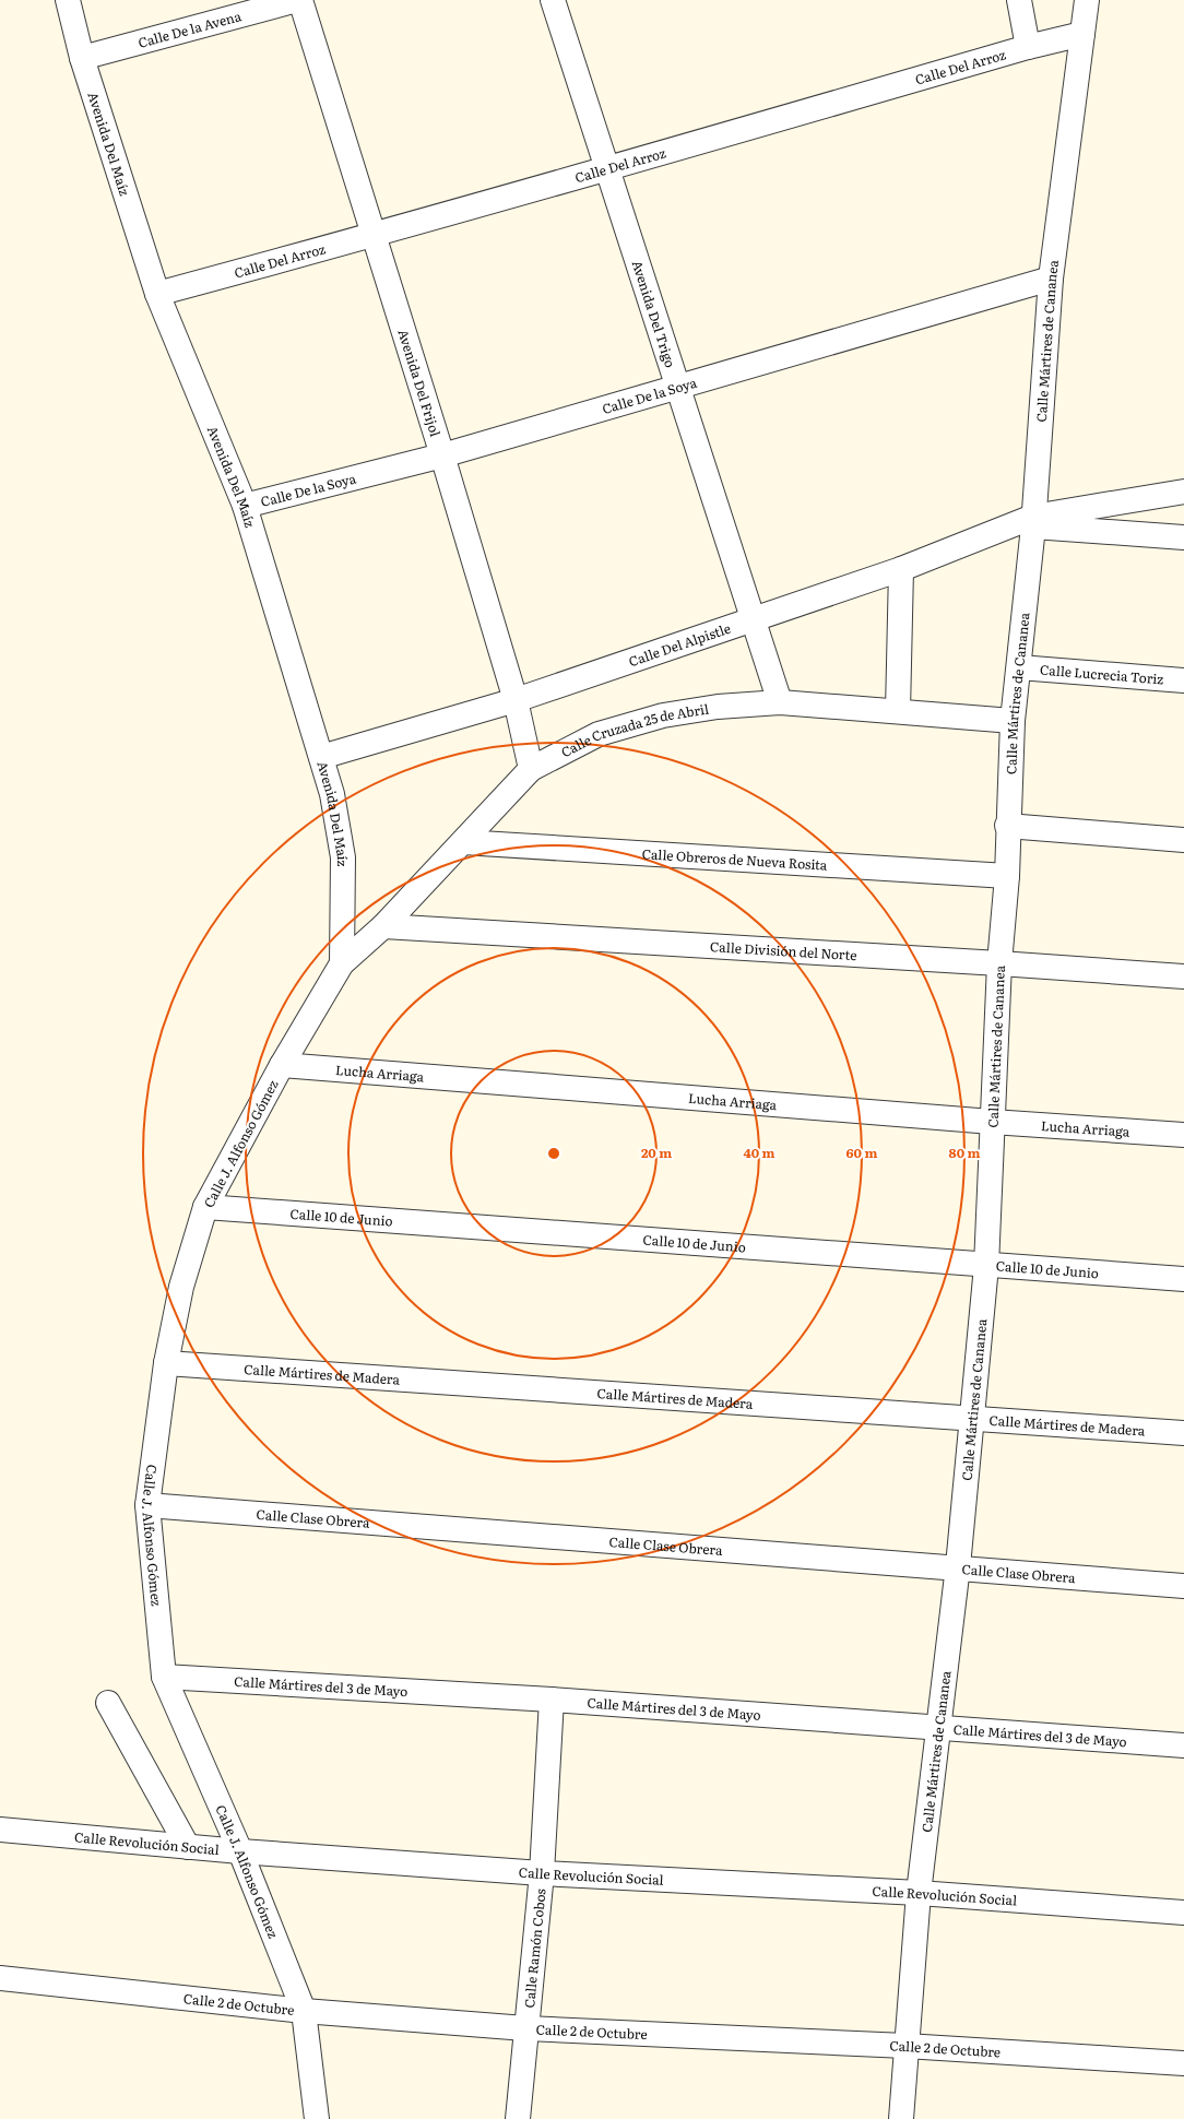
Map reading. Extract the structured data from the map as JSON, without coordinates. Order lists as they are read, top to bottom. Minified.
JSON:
{"streets":{"street":["Calle De la Avena","Calle Del Arroz","Avenida Del Maíz","Avenida Del Trigo","Calle Mártires de Cananea","Avenida Del Frijol","Calle De la Soya","Calle Del Alpistle","Calle Lucrecia Toriz","Calle Cruzada 25 de Abril","Calle Obreros de Nueva Rosita","Calle División del Norte","Lucha Arriaga","Calle J. Alfonso Gómez","Calle 10 de Junio","Calle Mártires de Madera","Calle Clase Obrera","Calle Mártires del 3 de Mayo","Calle Revolución Social","Calle Ramón Cobos","Calle 2 de Octubre"]},"crossings":[["Calle De la Avena","Avenida Del Maíz"],["Calle De la Avena","Avenida Del Frijol"],["Calle Del Arroz","Avenida Del Maíz"],["Calle Del Arroz","Avenida Del Trigo"],["Calle Del Arroz","Calle Mártires de Cananea"],["Calle Del Arroz","Avenida Del Frijol"],["Avenida Del Maíz","Calle De la Soya"],["Avenida Del Maíz","Calle Del Alpistle"],["Avenida Del Maíz","Calle Cruzada 25 de Abril"],["Avenida Del Maíz","Calle J. Alfonso Gómez"],["Avenida Del Trigo","Calle De la Soya"],["Avenida Del Trigo","Calle Del Alpistle"],["Avenida Del Trigo","Calle Cruzada 25 de Abril"],["Calle Mártires de Cananea","Calle De la Soya"],["Calle Mártires de Cananea","Calle Del Alpistle"],["Calle Mártires de Cananea","Calle Lucrecia Toriz"],["Calle Mártires de Cananea","Calle Cruzada 25 de Abril"],["Calle Mártires de Cananea","Calle Obreros de Nueva Rosita"],["Calle Mártires de Cananea","Calle División del Norte"],["Calle Mártires de Cananea","Lucha Arriaga"],["Calle Mártires de Cananea","Calle 10 de Junio"],["Calle Mártires de Cananea","Calle Mártires de Madera"],["Calle Mártires de Cananea","Calle Clase Obrera"],["Calle Mártires de Cananea","Calle Mártires del 3 de Mayo"],["Calle Mártires de Cananea","Calle Revolución Social"],["Calle Mártires de Cananea","Calle 2 de Octubre"],["Avenida Del Frijol","Calle De la Soya"],["Avenida Del Frijol","Calle Del Alpistle"],["Avenida Del Frijol","Calle Cruzada 25 de Abril"],["Calle Cruzada 25 de Abril","Calle Obreros de Nueva Rosita"],["Calle Cruzada 25 de Abril","Calle División del Norte"],["Calle Cruzada 25 de Abril","Calle J. Alfonso Gómez"],["Lucha Arriaga","Calle J. Alfonso Gómez"],["Calle J. Alfonso Gómez","Calle 10 de Junio"],["Calle J. Alfonso Gómez","Calle Mártires de Madera"],["Calle J. Alfonso Gómez","Calle Clase Obrera"],["Calle J. Alfonso Gómez","Calle Mártires del 3 de Mayo"],["Calle J. Alfonso Gómez","Calle Revolución Social"],["Calle J. Alfonso Gómez","Calle 2 de Octubre"],["Calle Mártires del 3 de Mayo","Calle Ramón Cobos"],["Calle Revolución Social","Calle Ramón Cobos"],["Calle Ramón Cobos","Calle 2 de Octubre"]],"rings":["20 m","40 m","60 m","80 m"]}
